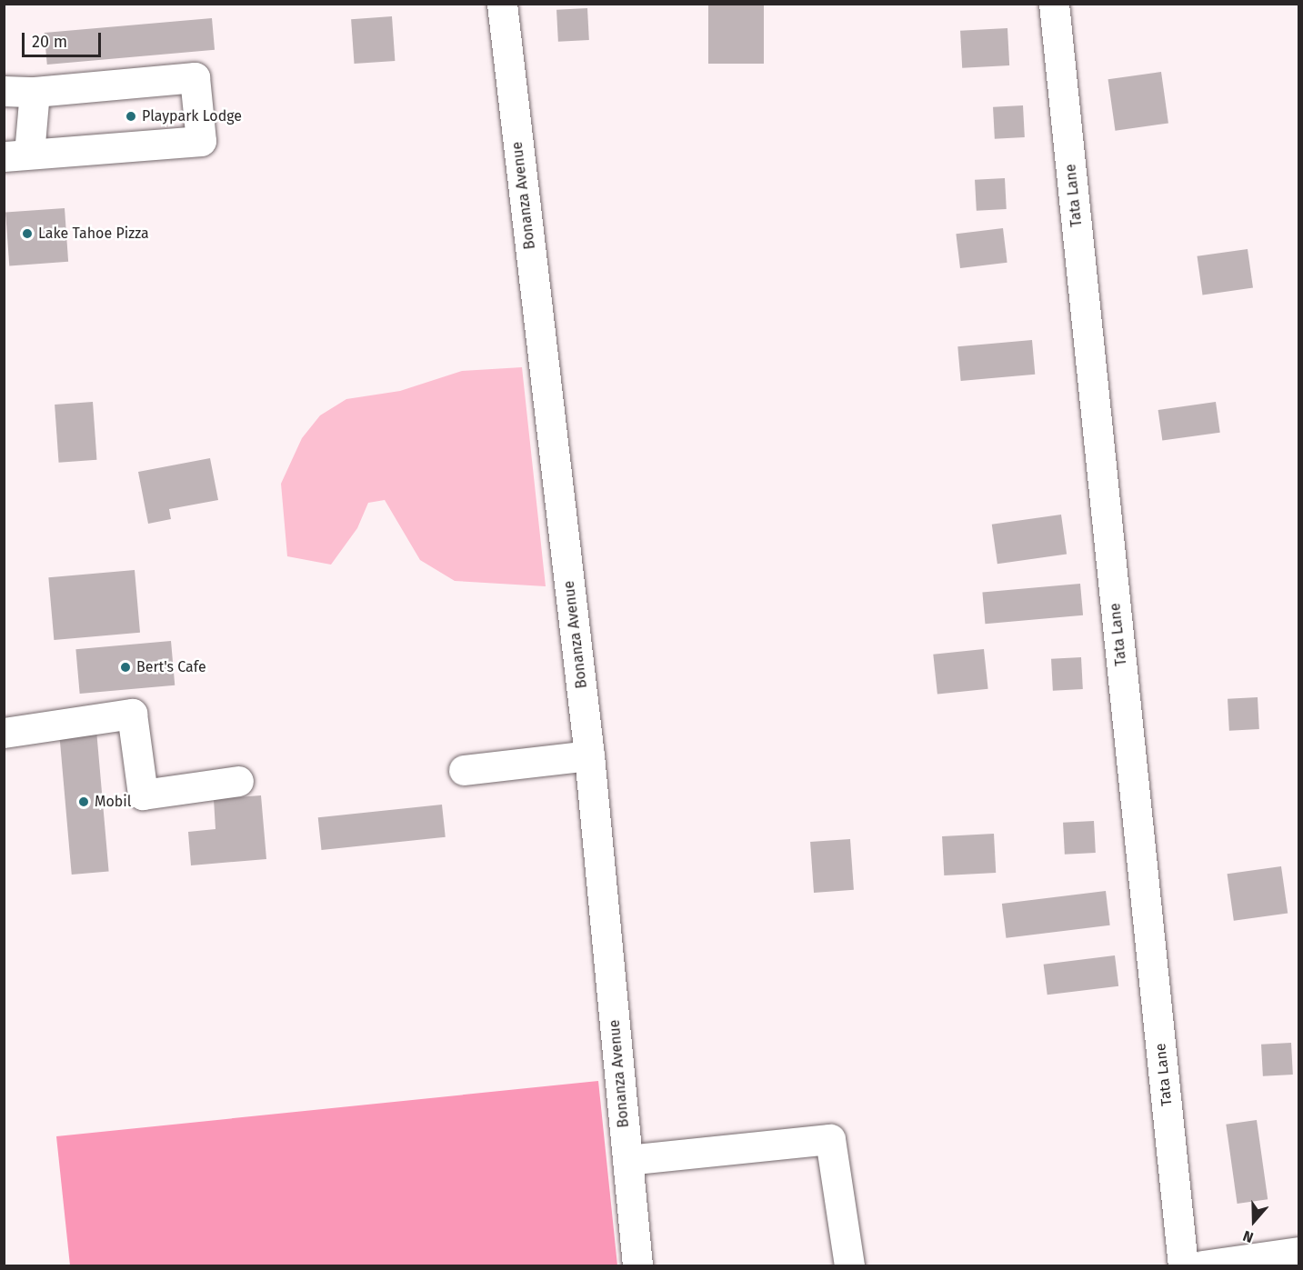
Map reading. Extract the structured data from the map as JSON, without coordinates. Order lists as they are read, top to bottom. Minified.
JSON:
{"streets":{"street":["Bonanza Avenue","Tata Lane"]},"places":["Playpark Lodge","Lake Tahoe Pizza","Bert's Cafe","Mobil"],"scale_bar":"20 m","north":"bottom"}
